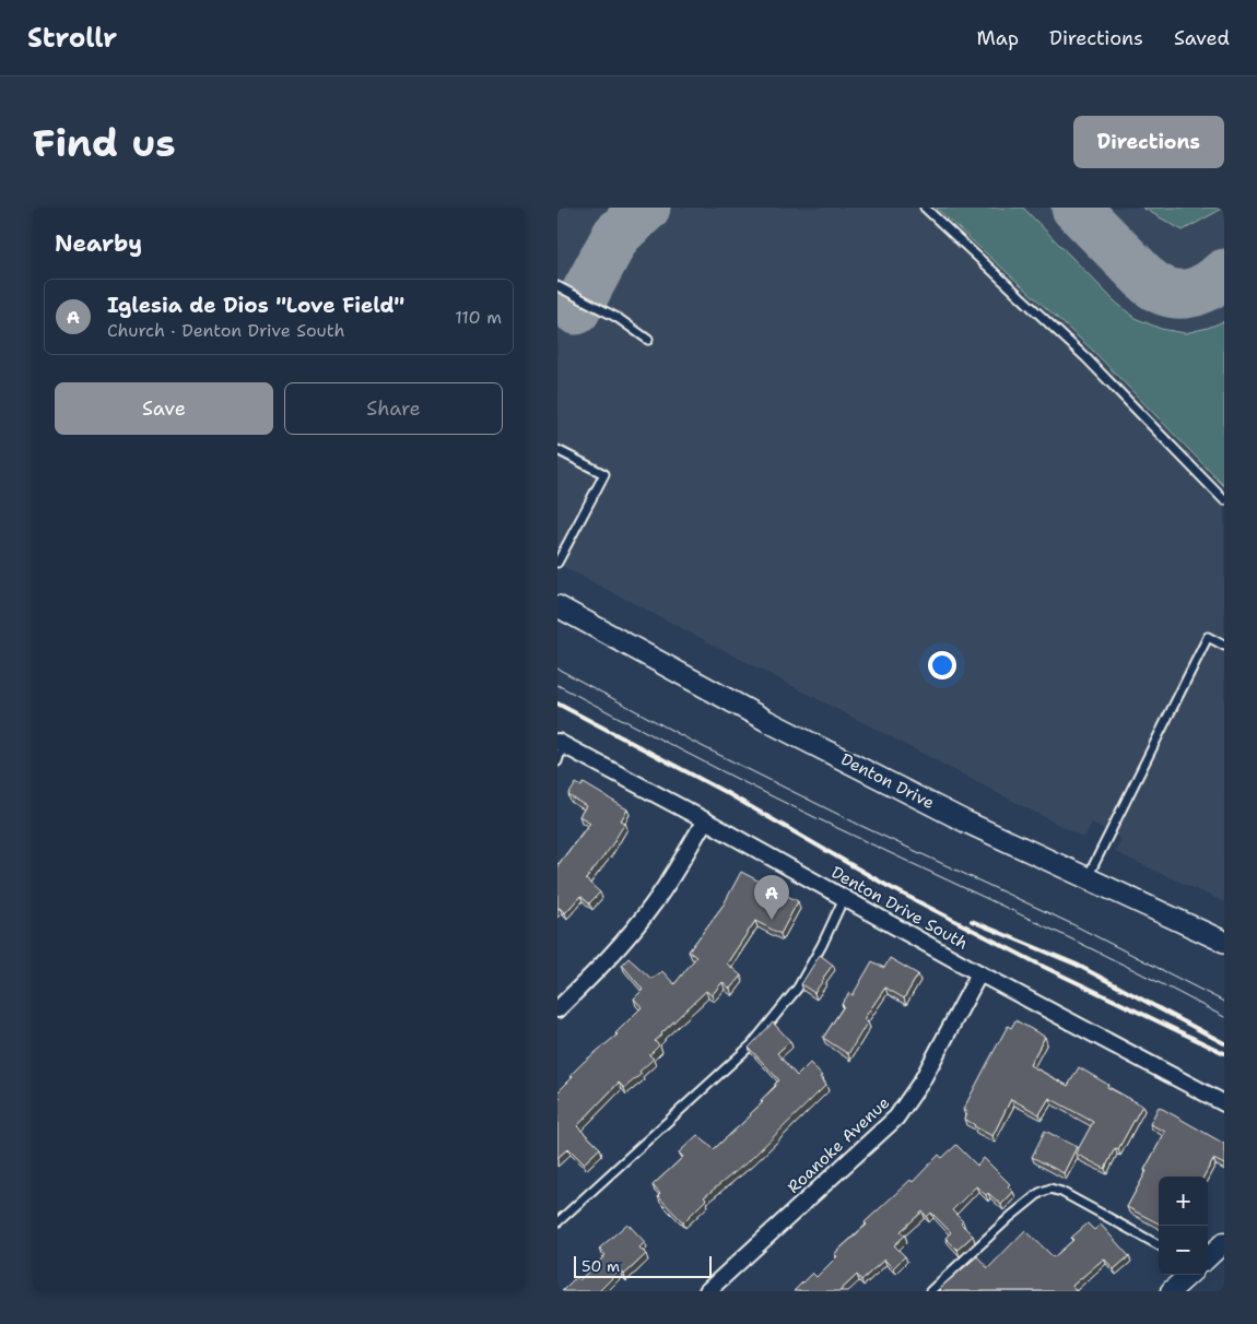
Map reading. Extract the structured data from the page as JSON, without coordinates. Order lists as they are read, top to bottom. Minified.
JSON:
{"streets":{"main road":["Denton Drive"],"street":["Denton Drive South","Roanoke Avenue"]},"crossings":[["Denton Drive South","Roanoke Avenue"]],"scale_bar":"50 m","page":{"header":"Strollr","nav":["Map","Directions","Saved"],"buttons":["Directions",["Save","Share"]],"title":"Find us","heading":"Nearby","list":[{"mark":"A","name":"Iglesia de Dios \"Love Field\"","note":"Church · Denton Drive South","value":"110 m"}],"pins":"A","map_buttons":["+","−"],"scale":"50 m"}}
